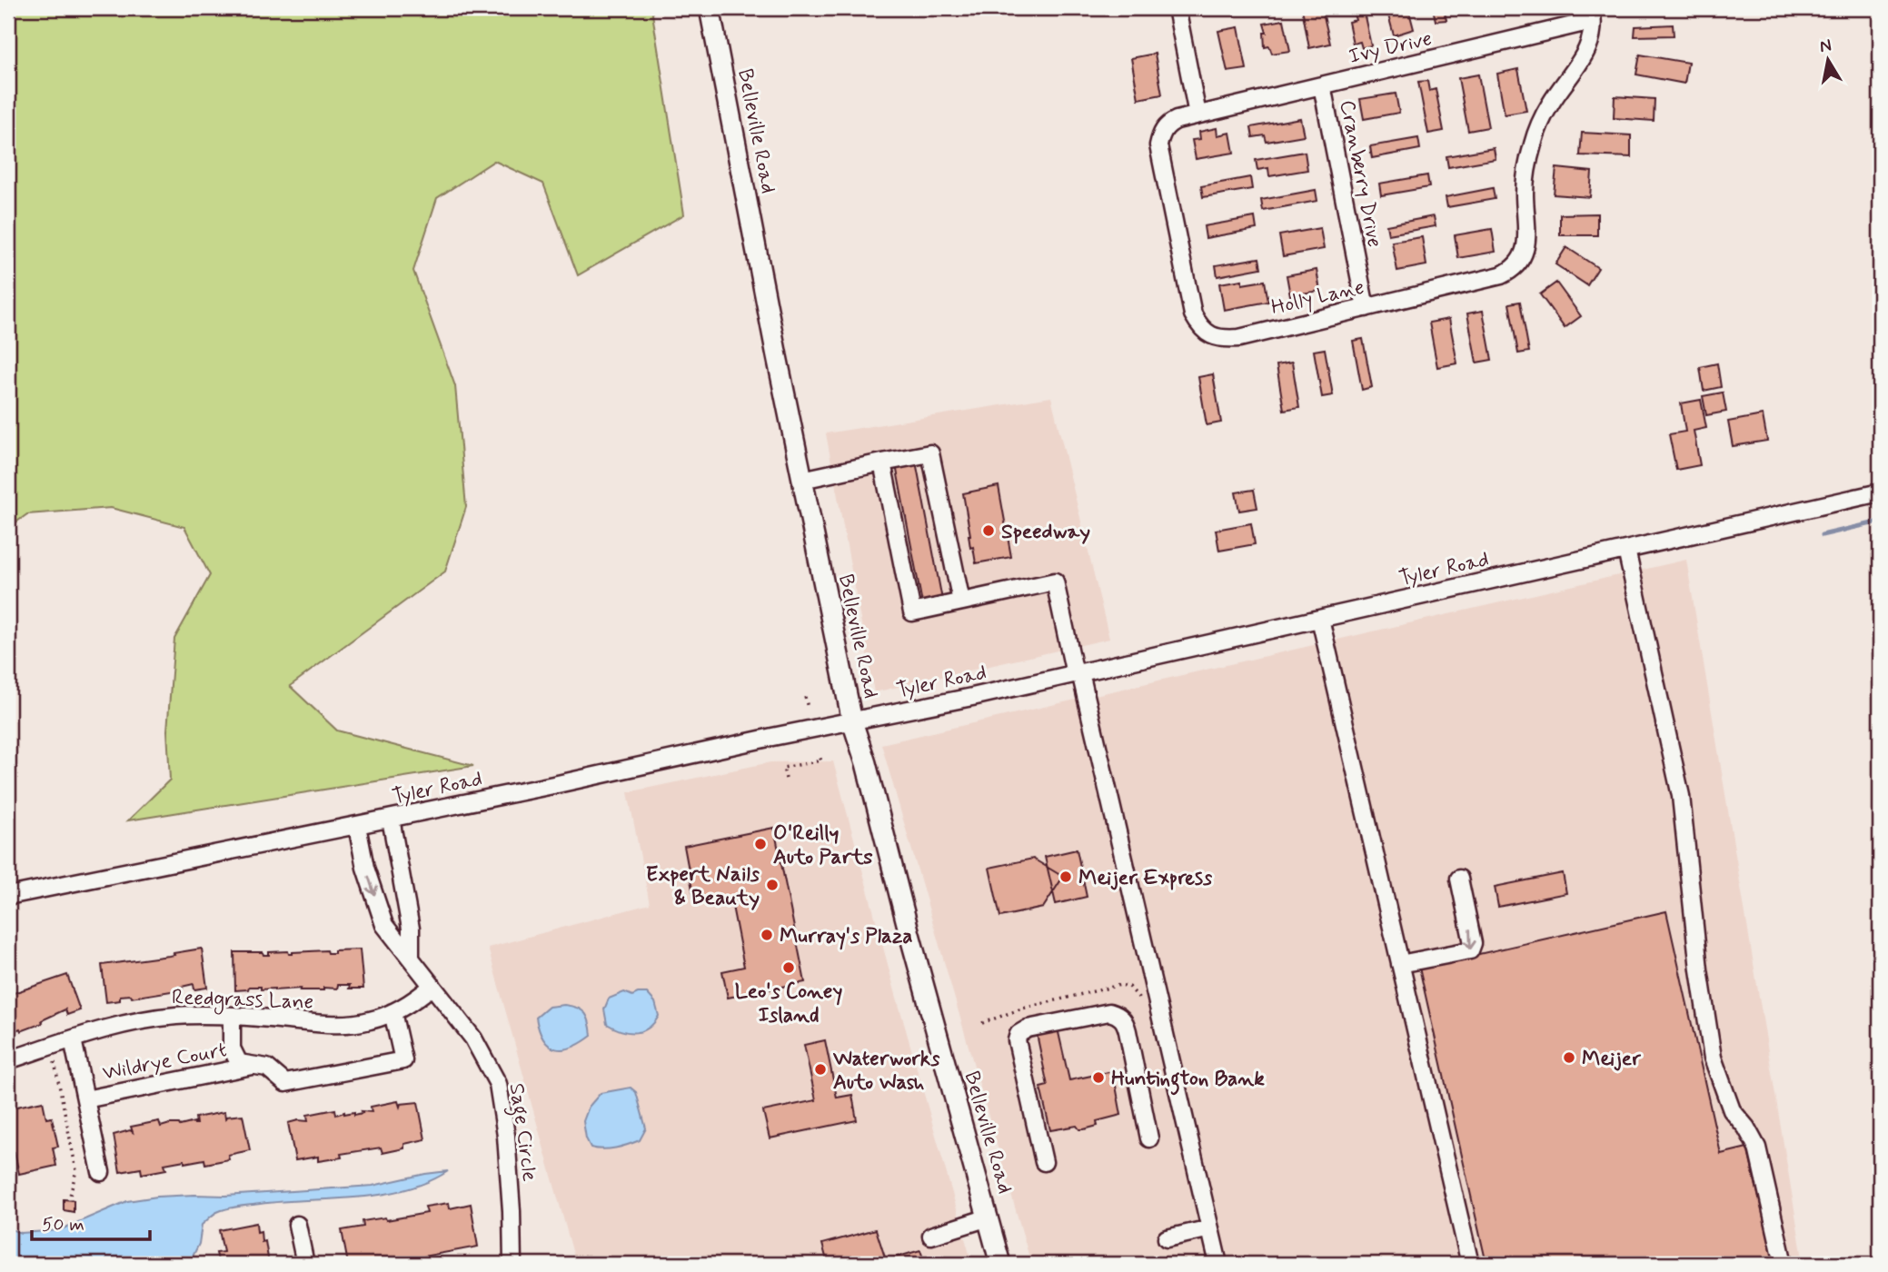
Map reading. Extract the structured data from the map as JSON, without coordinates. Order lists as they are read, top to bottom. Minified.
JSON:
{"streets":{"main road":["Belleville Road"],"street":["Ivy Drive","Cranberry Drive","Holly Lane","Tyler Road","Reedgrass Lane","Wildrye Court","Sage Circle"]},"crossings":[["Ivy Drive","Cranberry Drive"],["Ivy Drive","Holly Lane"],["Belleville Road","Tyler Road"],["Cranberry Drive","Holly Lane"],["Tyler Road","Sage Circle"],["Reedgrass Lane","Wildrye Court"],["Reedgrass Lane","Sage Circle"]],"places":["Speedway","O'Reilly Auto Parts","Meijer Express","Expert Nails & Beauty","Murray's Plaza","Leo's Coney Island","Meijer","Waterworks Auto Wash","Huntington Bank"],"scale_bar":"50 m","north":"top"}
